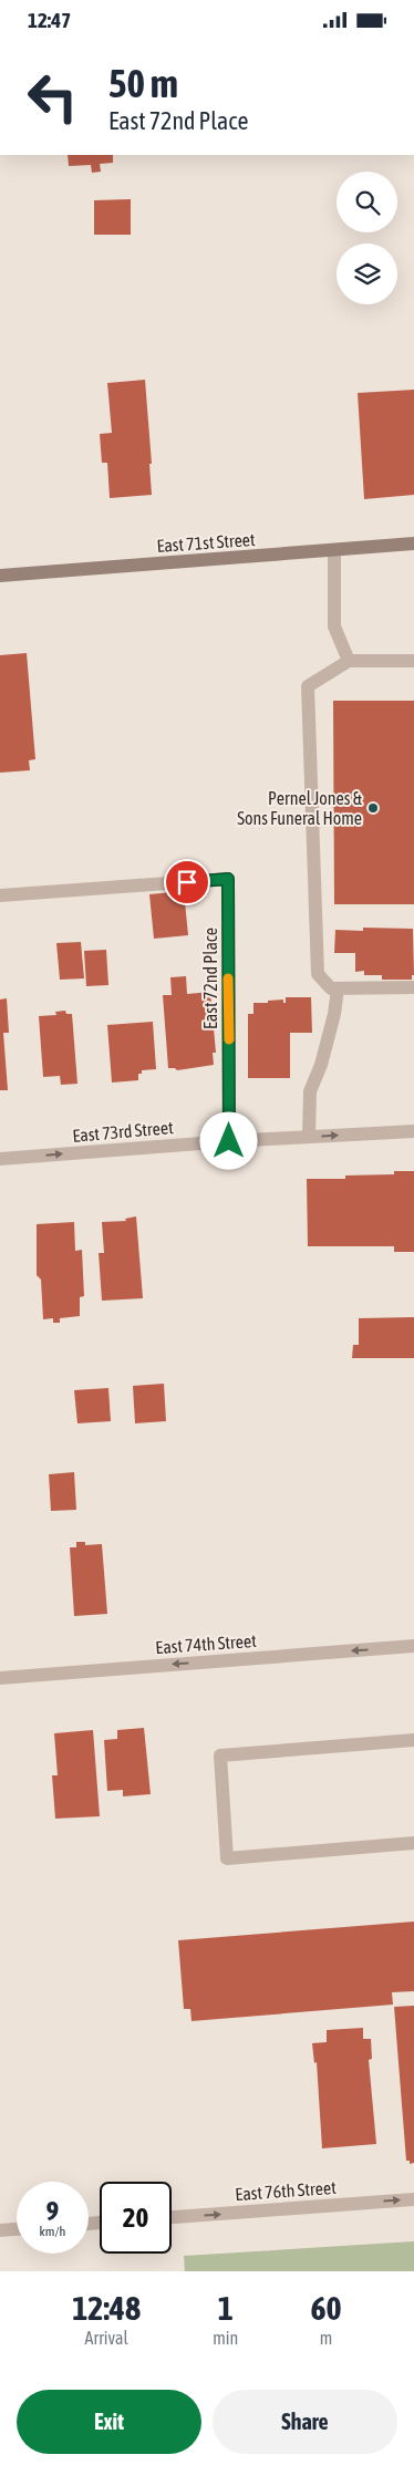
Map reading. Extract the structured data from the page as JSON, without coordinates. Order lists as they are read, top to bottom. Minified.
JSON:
{"streets":{"street":["East 71st Street","East 72nd Place","East 73rd Street","East 74th Street","East 76th Street"]},"crossings":[["East 72nd Place","East 73rd Street"]],"one_way":["East 73rd Street","East 74th Street","East 76th Street"],"places":["Pernel Jones & Sons Funeral Home"],"page":{"status":"12:47","turn":["50 m","East 72nd Place"],"speed":"9 km/h","limit":"20","eta":["12:48","Arrival","1","min","60","m"],"buttons":["Exit","Share"]}}
